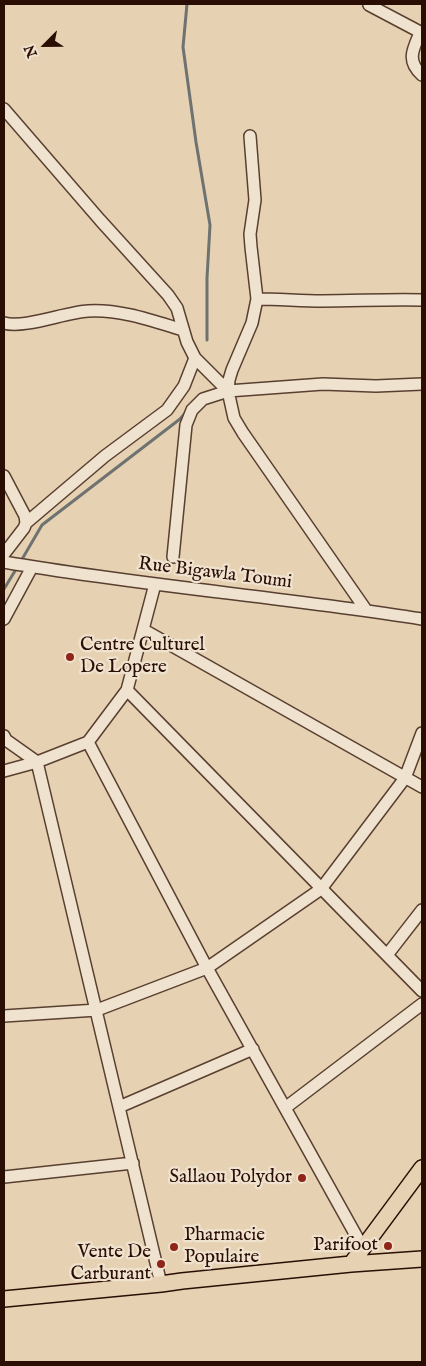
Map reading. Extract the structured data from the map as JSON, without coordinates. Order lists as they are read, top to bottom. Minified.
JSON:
{"streets":{"street":["Rue Bigawla Toumi"]},"places":["Centre Culturel De Lopere","Sallaou Polydor","Parifoot","Pharmacie Populaire","Vente De Carburant"],"north":"bottom left"}
